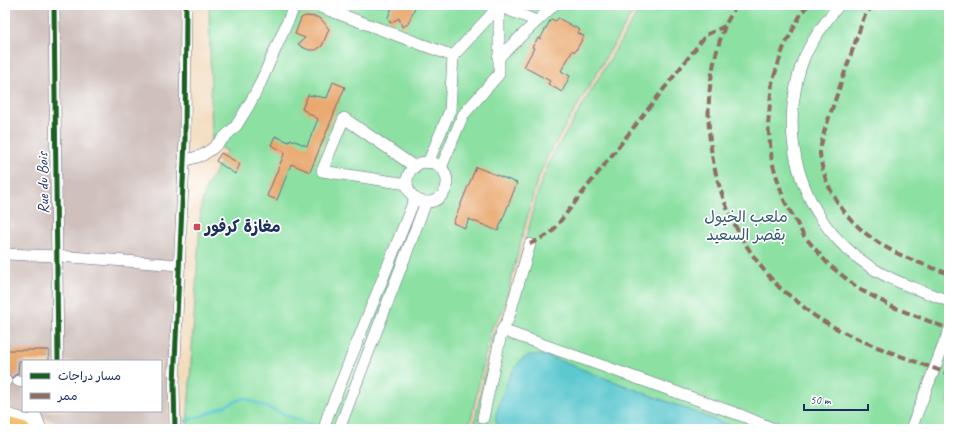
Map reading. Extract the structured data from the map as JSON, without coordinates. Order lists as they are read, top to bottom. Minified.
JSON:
{"streets":{"street":["Rue du Bois"]},"parks":["ملعب الخيول بقصر السعيد"],"places":{"transit":["مغازة كرفور"]},"legend":["مسار دراجات","ممر"],"scale_bar":"50 m"}
